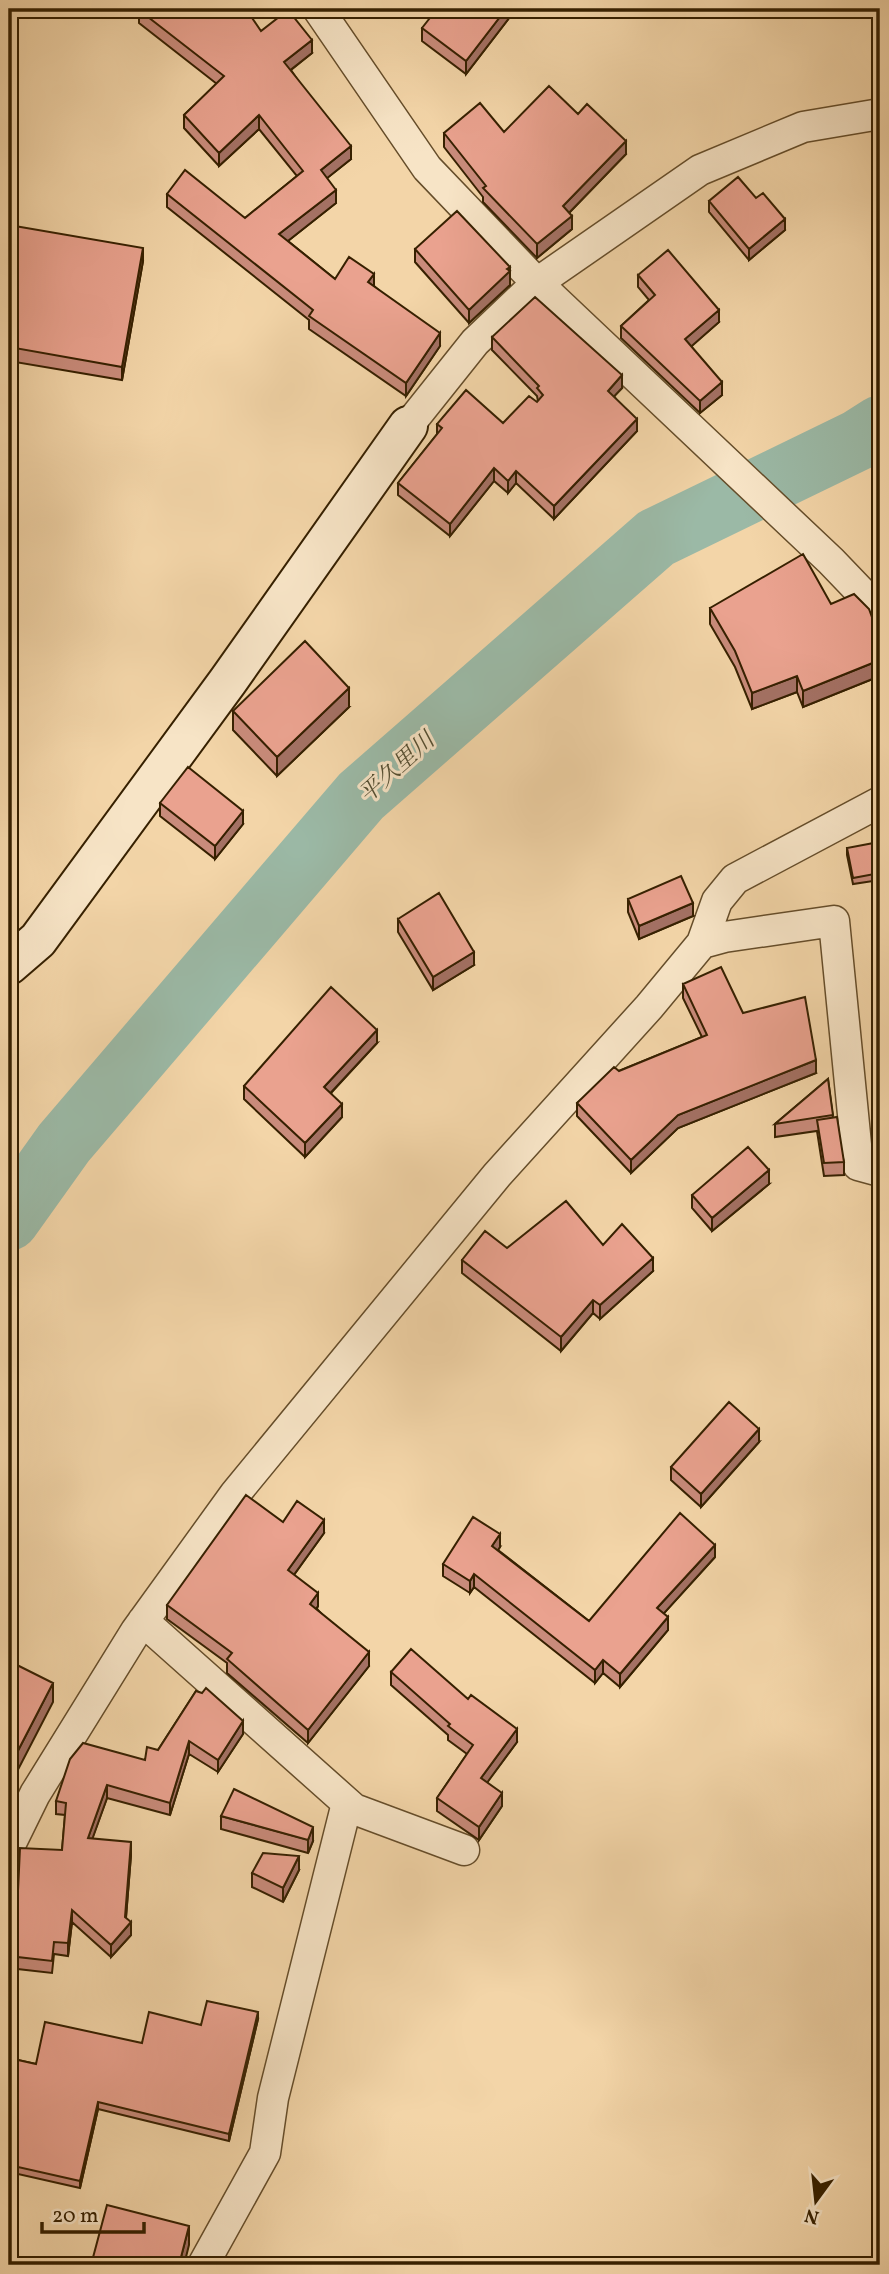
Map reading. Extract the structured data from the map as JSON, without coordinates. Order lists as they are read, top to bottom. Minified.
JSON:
{"water":["平久里川"],"scale_bar":"20 m","north":"bottom"}
